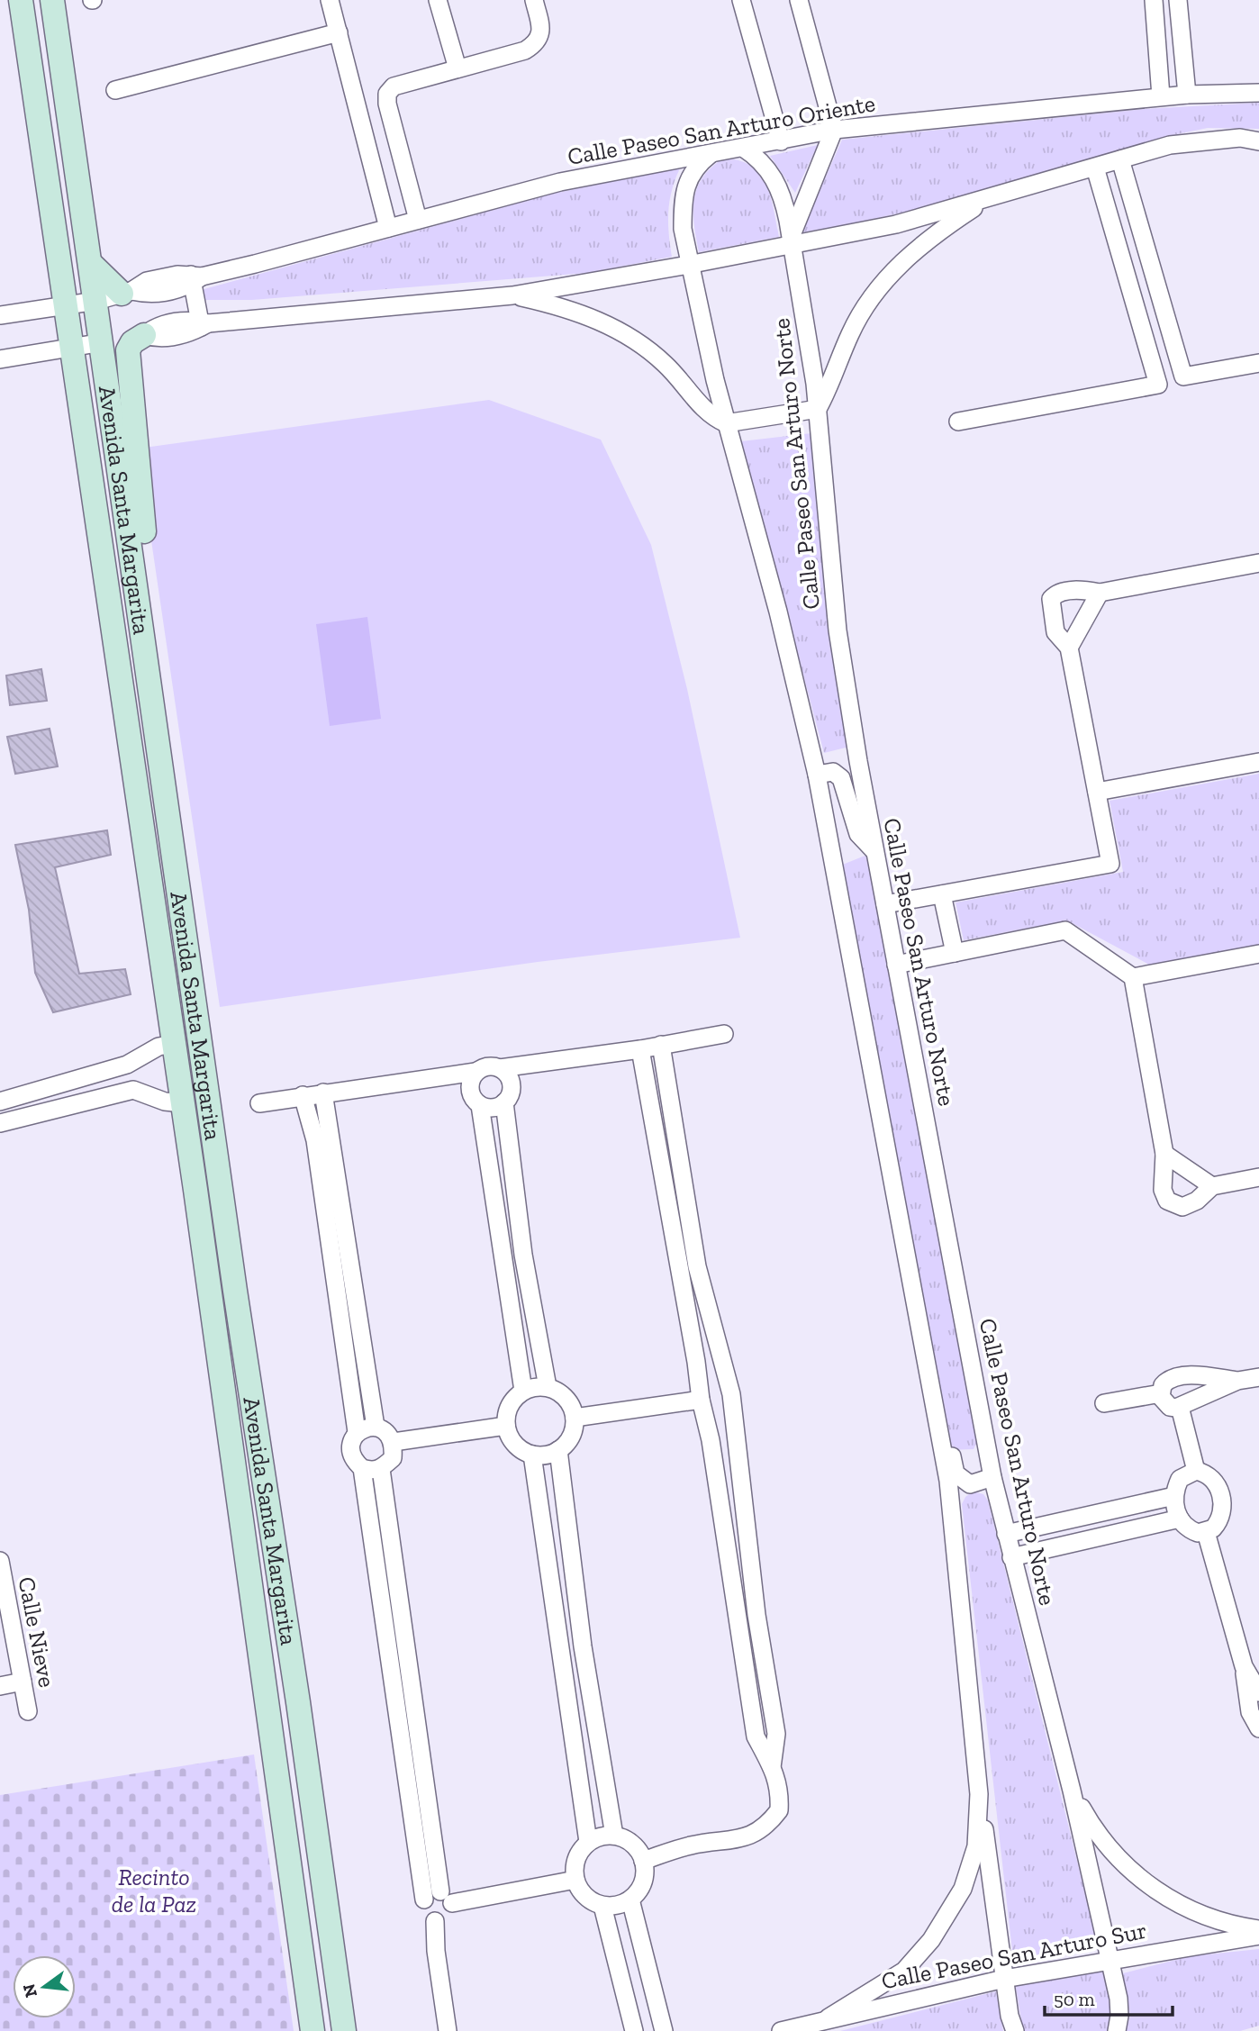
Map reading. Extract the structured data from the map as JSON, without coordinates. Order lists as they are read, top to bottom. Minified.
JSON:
{"streets":{"main road":["Avenida Santa Margarita"],"street":["Calle Paseo San Arturo Oriente","Calle Paseo San Arturo Norte","Calle Nieve","Calle Paseo San Arturo Sur"]},"crossings":[["Calle Paseo San Arturo Oriente","Calle Paseo San Arturo Norte"],["Calle Paseo San Arturo Oriente","Avenida Santa Margarita"],["Calle Paseo San Arturo Norte","Calle Paseo San Arturo Sur"]],"parks":["Recinto de la Paz"],"scale_bar":"50 m","north":"left"}
